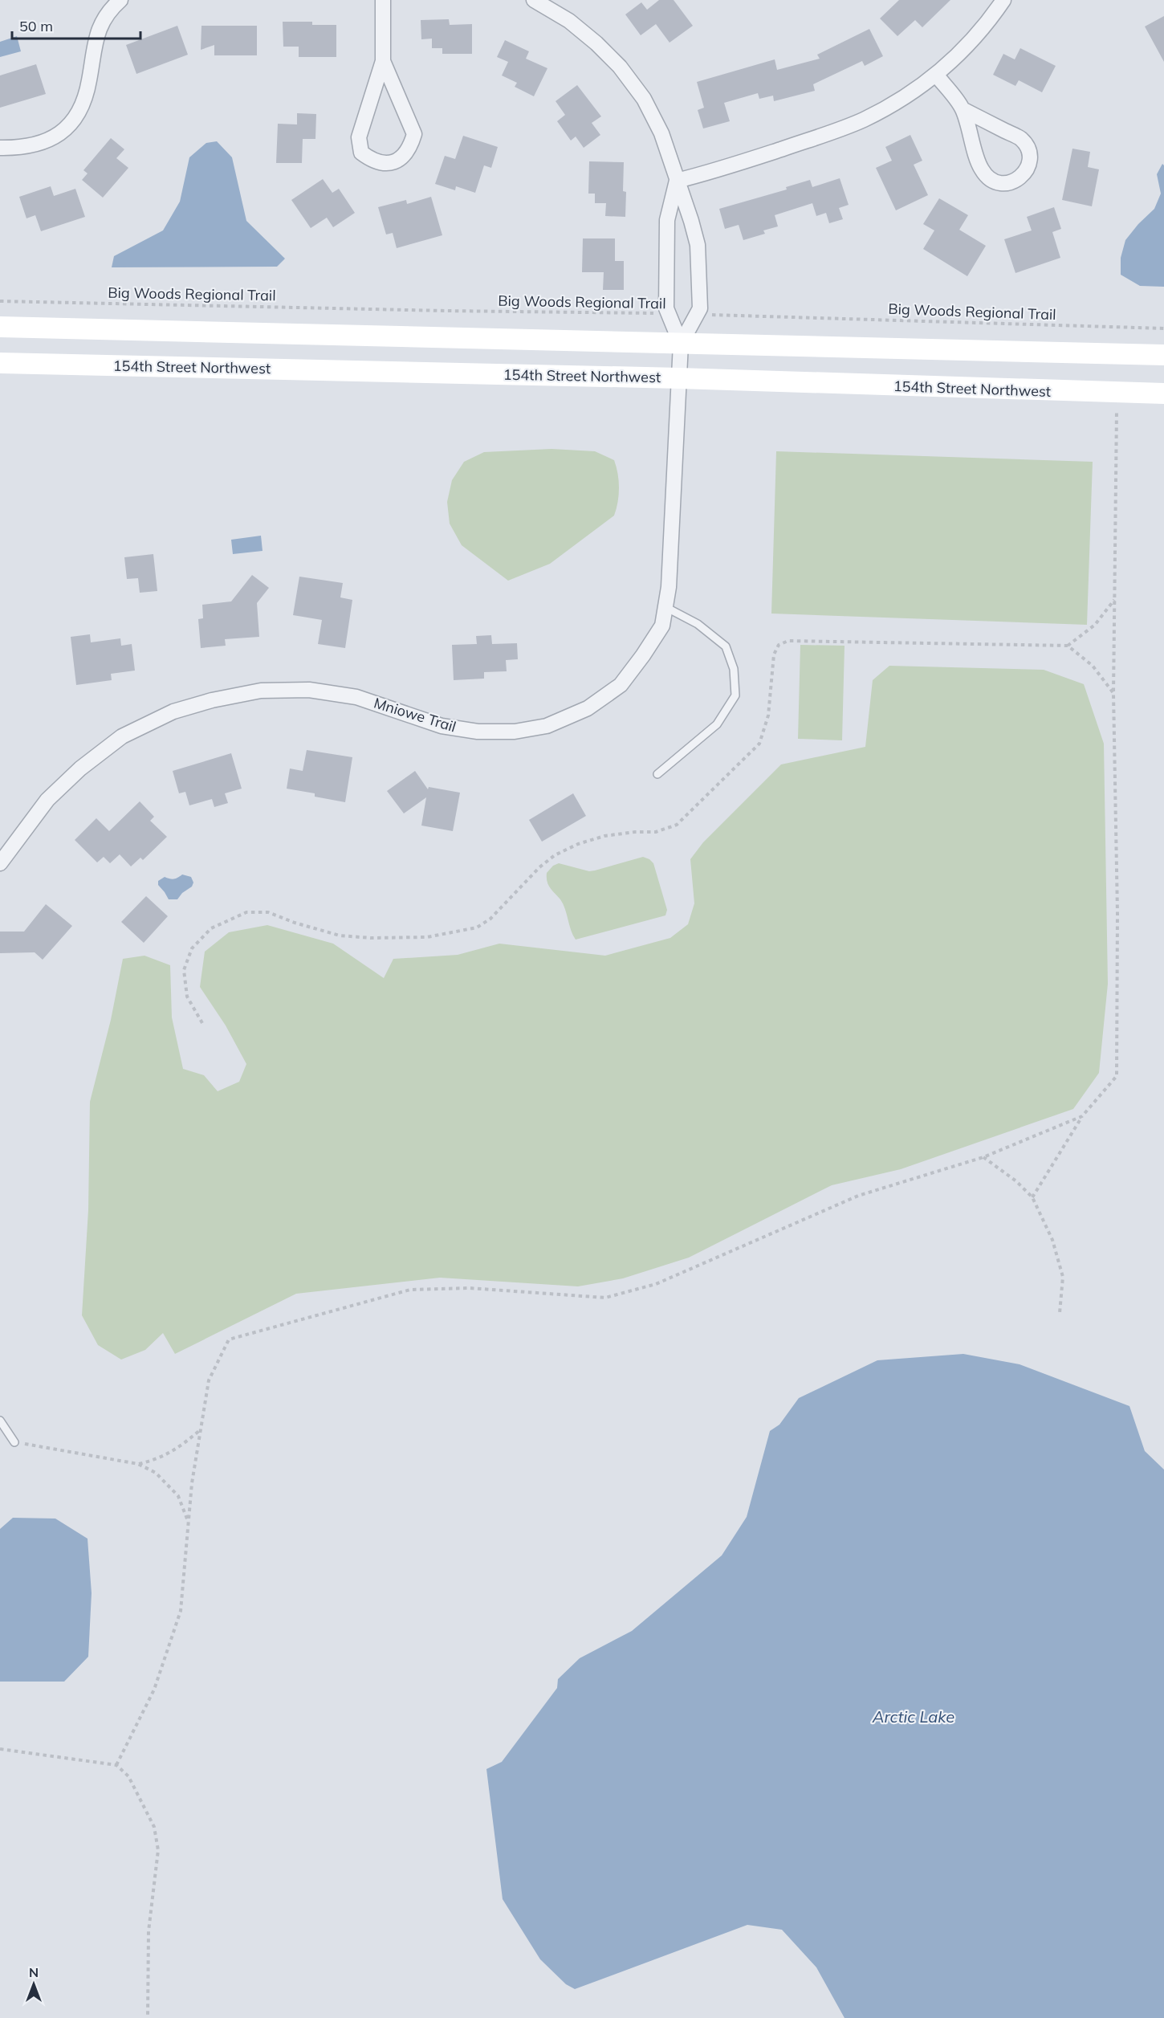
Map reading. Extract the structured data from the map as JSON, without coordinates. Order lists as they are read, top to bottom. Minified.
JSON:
{"streets":{"street":["154th Street Northwest","Mniowe Trail"],"path":["Big Woods Regional Trail"]},"crossings":[["154th Street Northwest","Mniowe Trail"]],"water":["Arctic Lake"],"scale_bar":"50 m","north":"top"}
